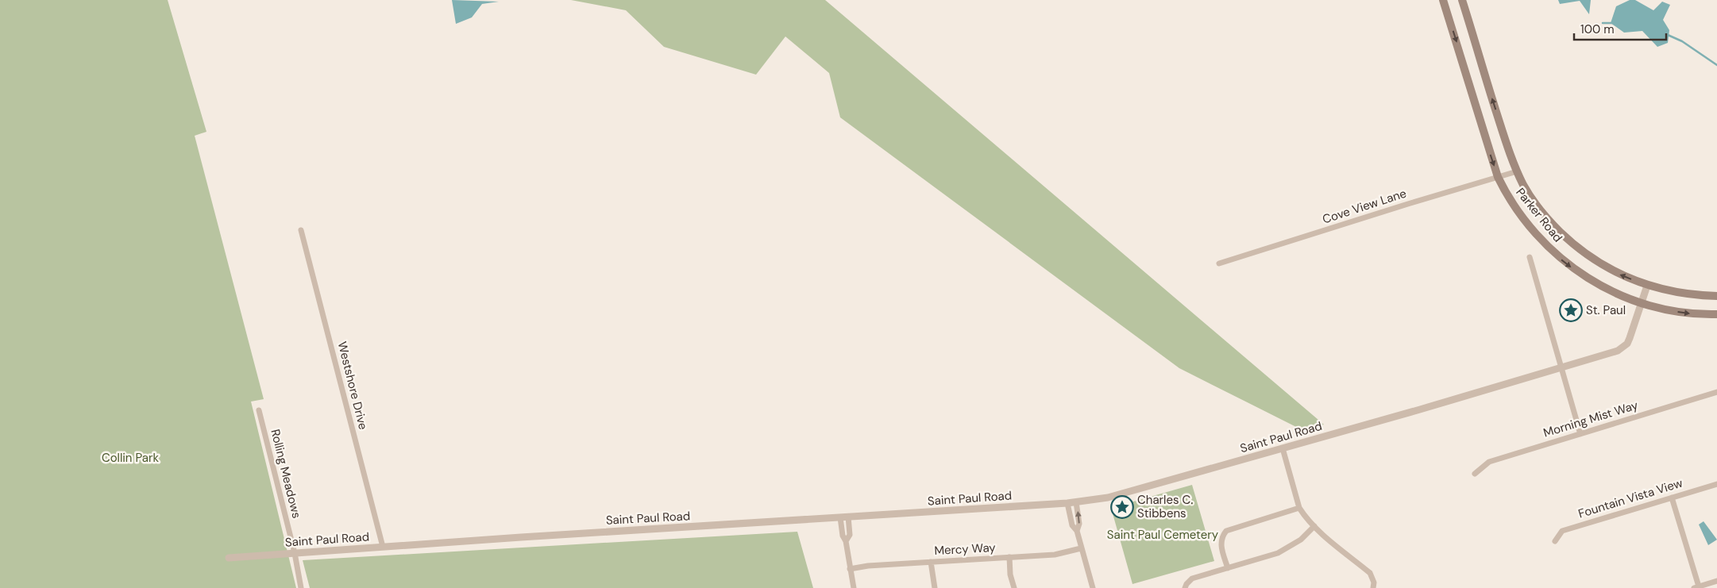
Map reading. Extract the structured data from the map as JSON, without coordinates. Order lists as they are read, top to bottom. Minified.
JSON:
{"streets":{"main road":["Parker Road"],"street":["Cove View Lane","Westshore Drive","Morning Mist Way","Saint Paul Road","Rolling Meadows","Fountain Vista View","Mercy Way"]},"crossings":[["Cove View Lane","Parker Road"],["Parker Road","Saint Paul Road"],["Westshore Drive","Saint Paul Road"],["Saint Paul Road","Rolling Meadows"]],"parks":["Collin Park","Saint Paul Cemetery"],"places":{"place":["St. Paul","Charles C. Stibbens"]},"scale_bar":"100 m"}
